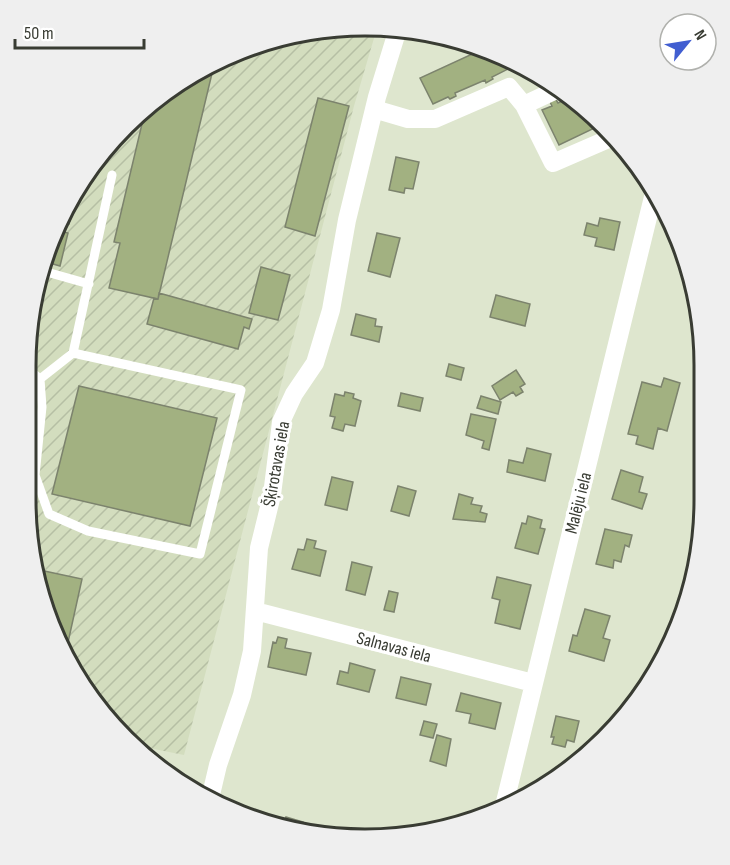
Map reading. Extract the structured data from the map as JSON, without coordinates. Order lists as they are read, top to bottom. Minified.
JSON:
{"streets":{"street":["Šķirotavas iela","Malēju iela","Salnavas iela"]},"crossings":[["Šķirotavas iela","Salnavas iela"],["Malēju iela","Salnavas iela"]],"scale_bar":"50 m","north":"top right"}
